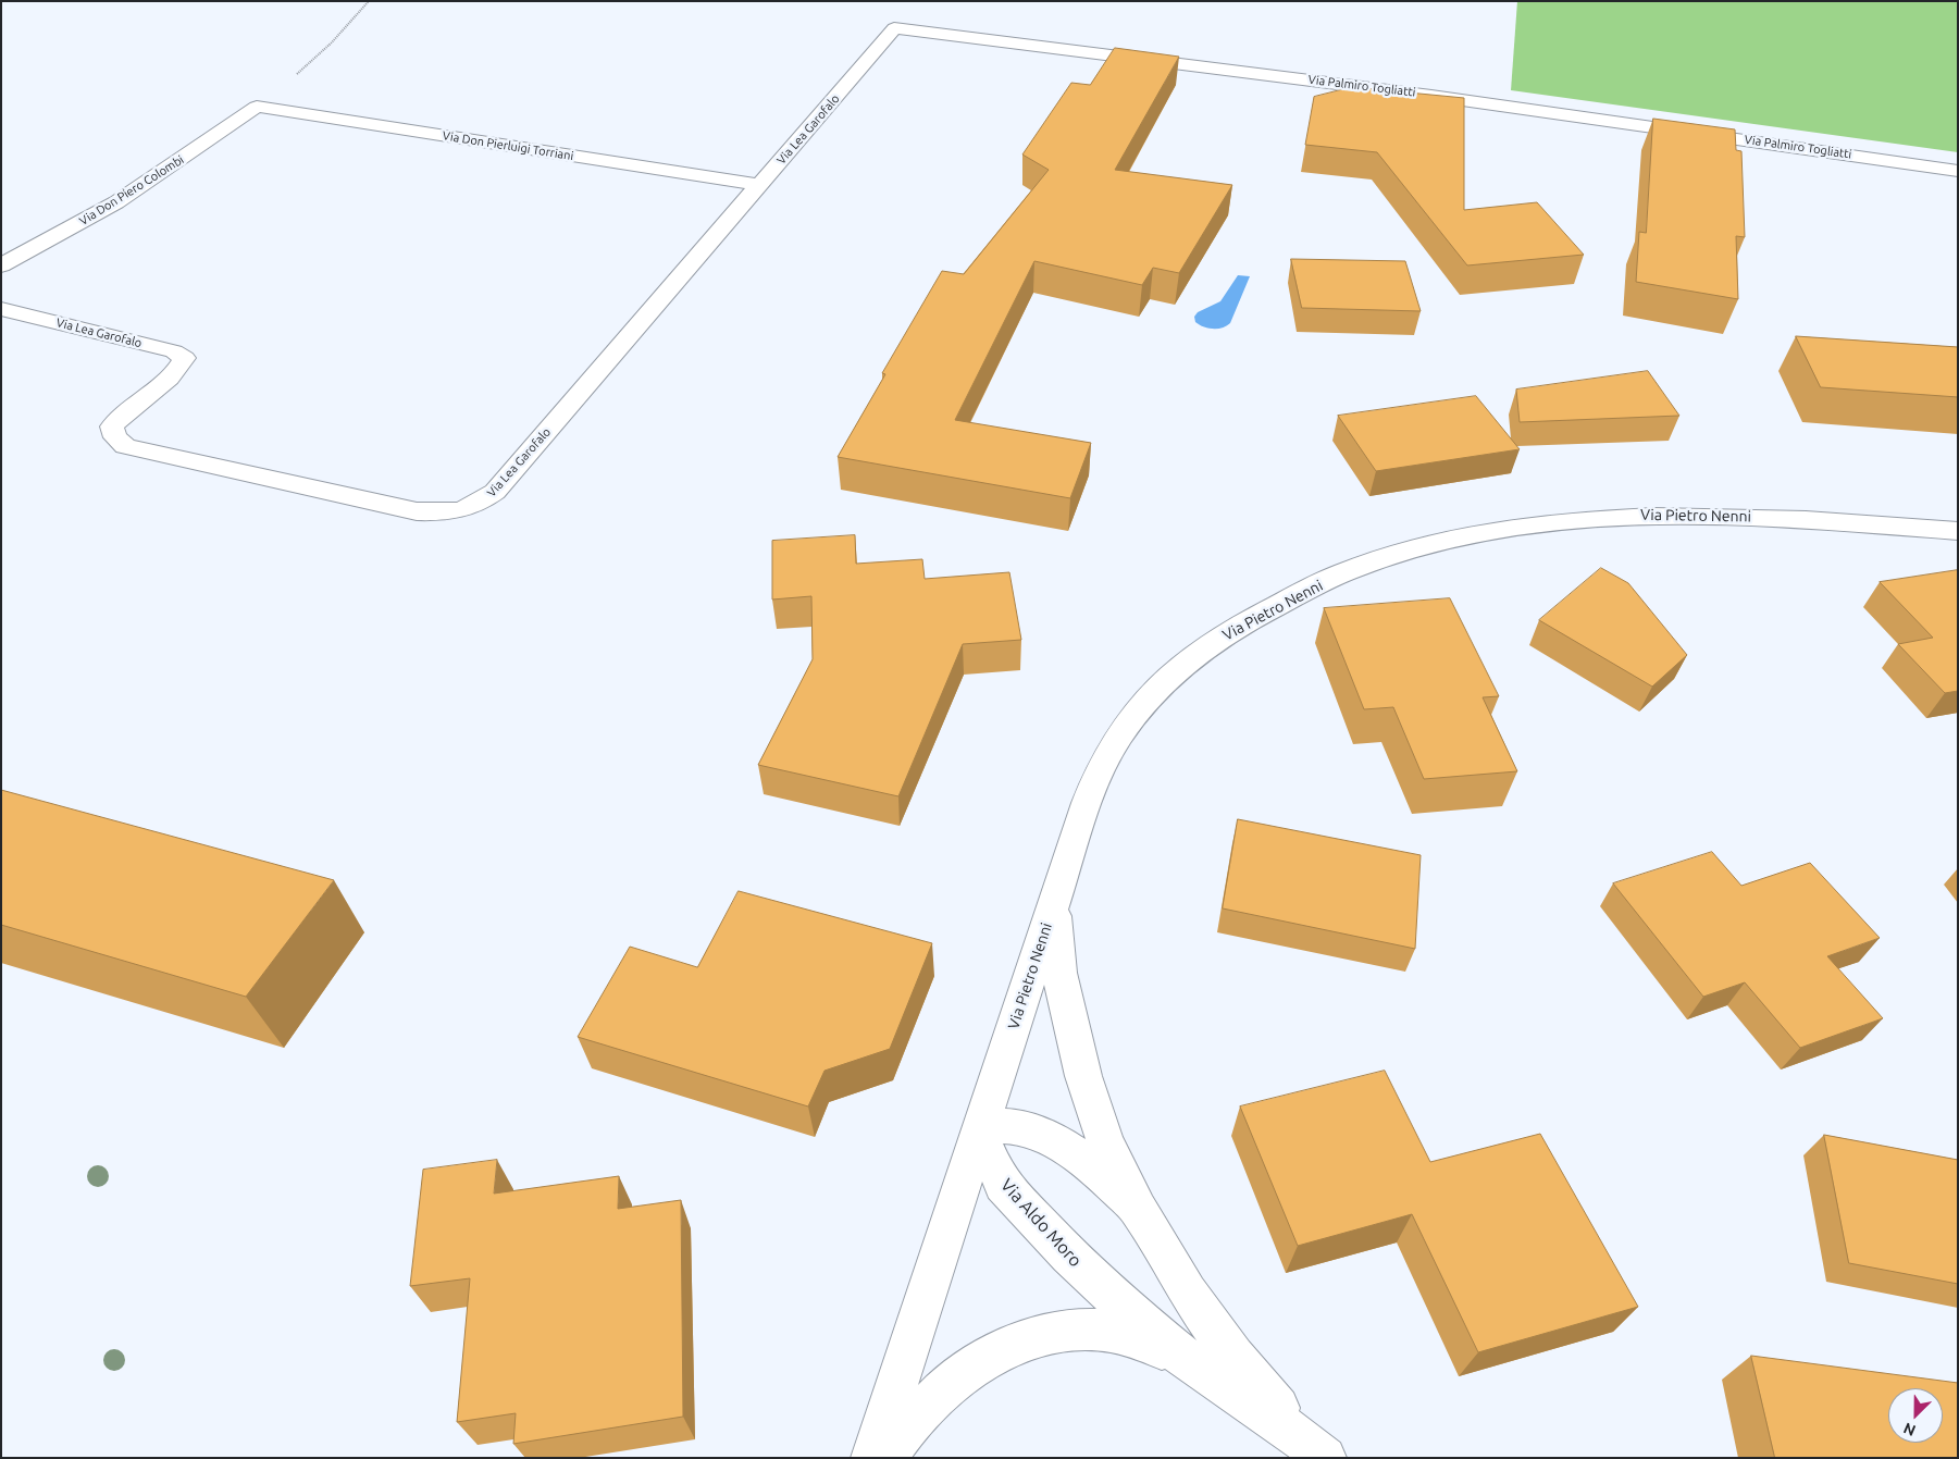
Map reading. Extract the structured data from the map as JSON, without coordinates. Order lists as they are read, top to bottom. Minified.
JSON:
{"streets":{"street":["Via Palmiro Togliatti","Via Lea Garofalo","Via Don Pierluigi Torriani","Via Don Piero Colombi","Via Pietro Nenni","Via Aldo Moro"]},"crossings":[["Via Palmiro Togliatti","Via Lea Garofalo"],["Via Lea Garofalo","Via Don Pierluigi Torriani"],["Via Don Pierluigi Torriani","Via Don Piero Colombi"],["Via Pietro Nenni","Via Aldo Moro"]],"north":"bottom left"}
